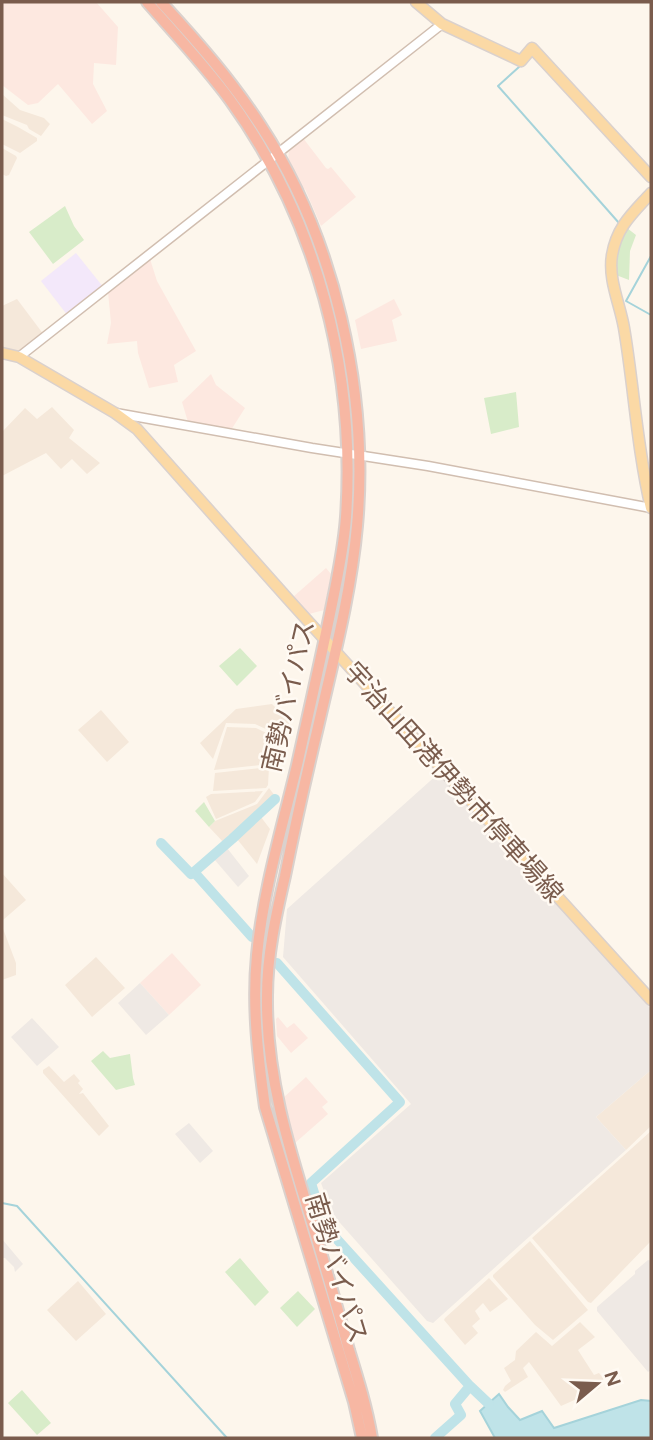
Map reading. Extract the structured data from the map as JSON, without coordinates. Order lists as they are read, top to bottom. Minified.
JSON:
{"streets":{"highway":["南勢バイパス"],"main road":["宇治山田港伊勢市停車場線"]},"crossings":[["南勢バイパス","宇治山田港伊勢市停車場線"]],"north":"right"}
